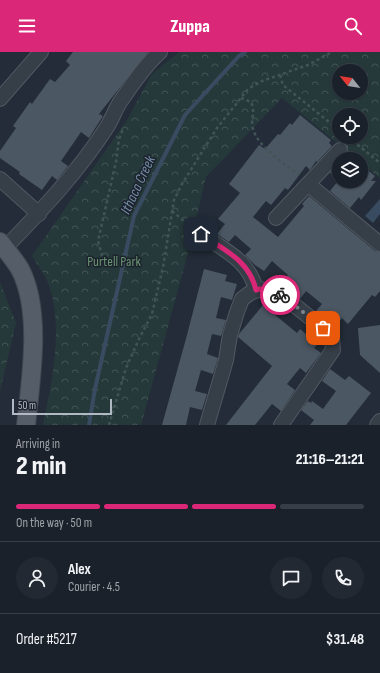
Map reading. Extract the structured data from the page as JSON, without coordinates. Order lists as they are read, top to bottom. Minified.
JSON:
{"water":["Ithaca Creek"],"parks":["Purtell Park"],"scale_bar":"50 m","north":"top left","page":{"header":"Zuppa","scale":"50 m","heading":["2 min","Arriving in","21:16–21:21"],"panel":["Alex","Courier · 4.5","Order #5217","$31.48"],"bar":"On the way · 50 m"}}
